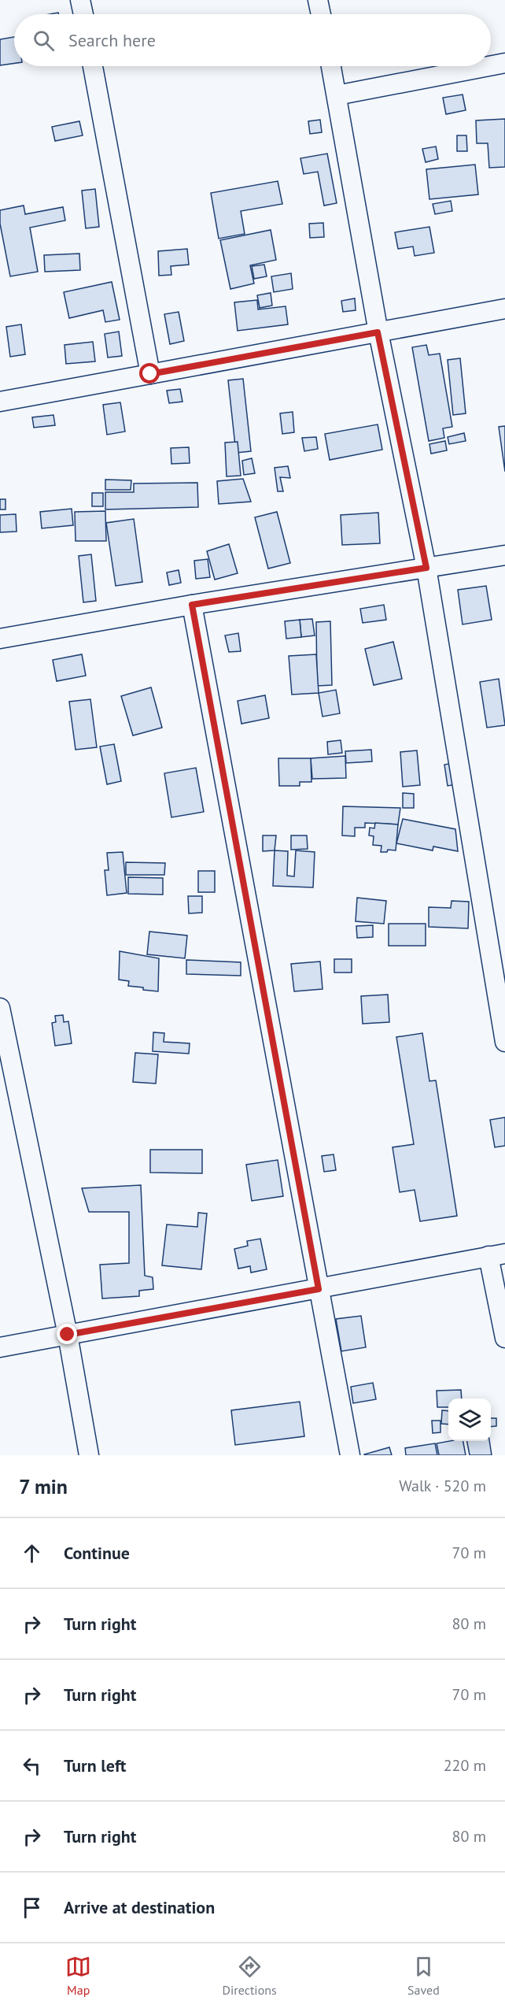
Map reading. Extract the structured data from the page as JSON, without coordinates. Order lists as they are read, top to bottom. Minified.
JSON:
{"page":{"search":"Search here","heading":["7 min","Walk · 520 m"],"list":[["Continue","70 m"],["Turn right","80 m"],["Turn right","70 m"],["Turn left","220 m"],["Turn right","80 m"],"Arrive at destination"],"nav":["Map","Directions","Saved"]}}
